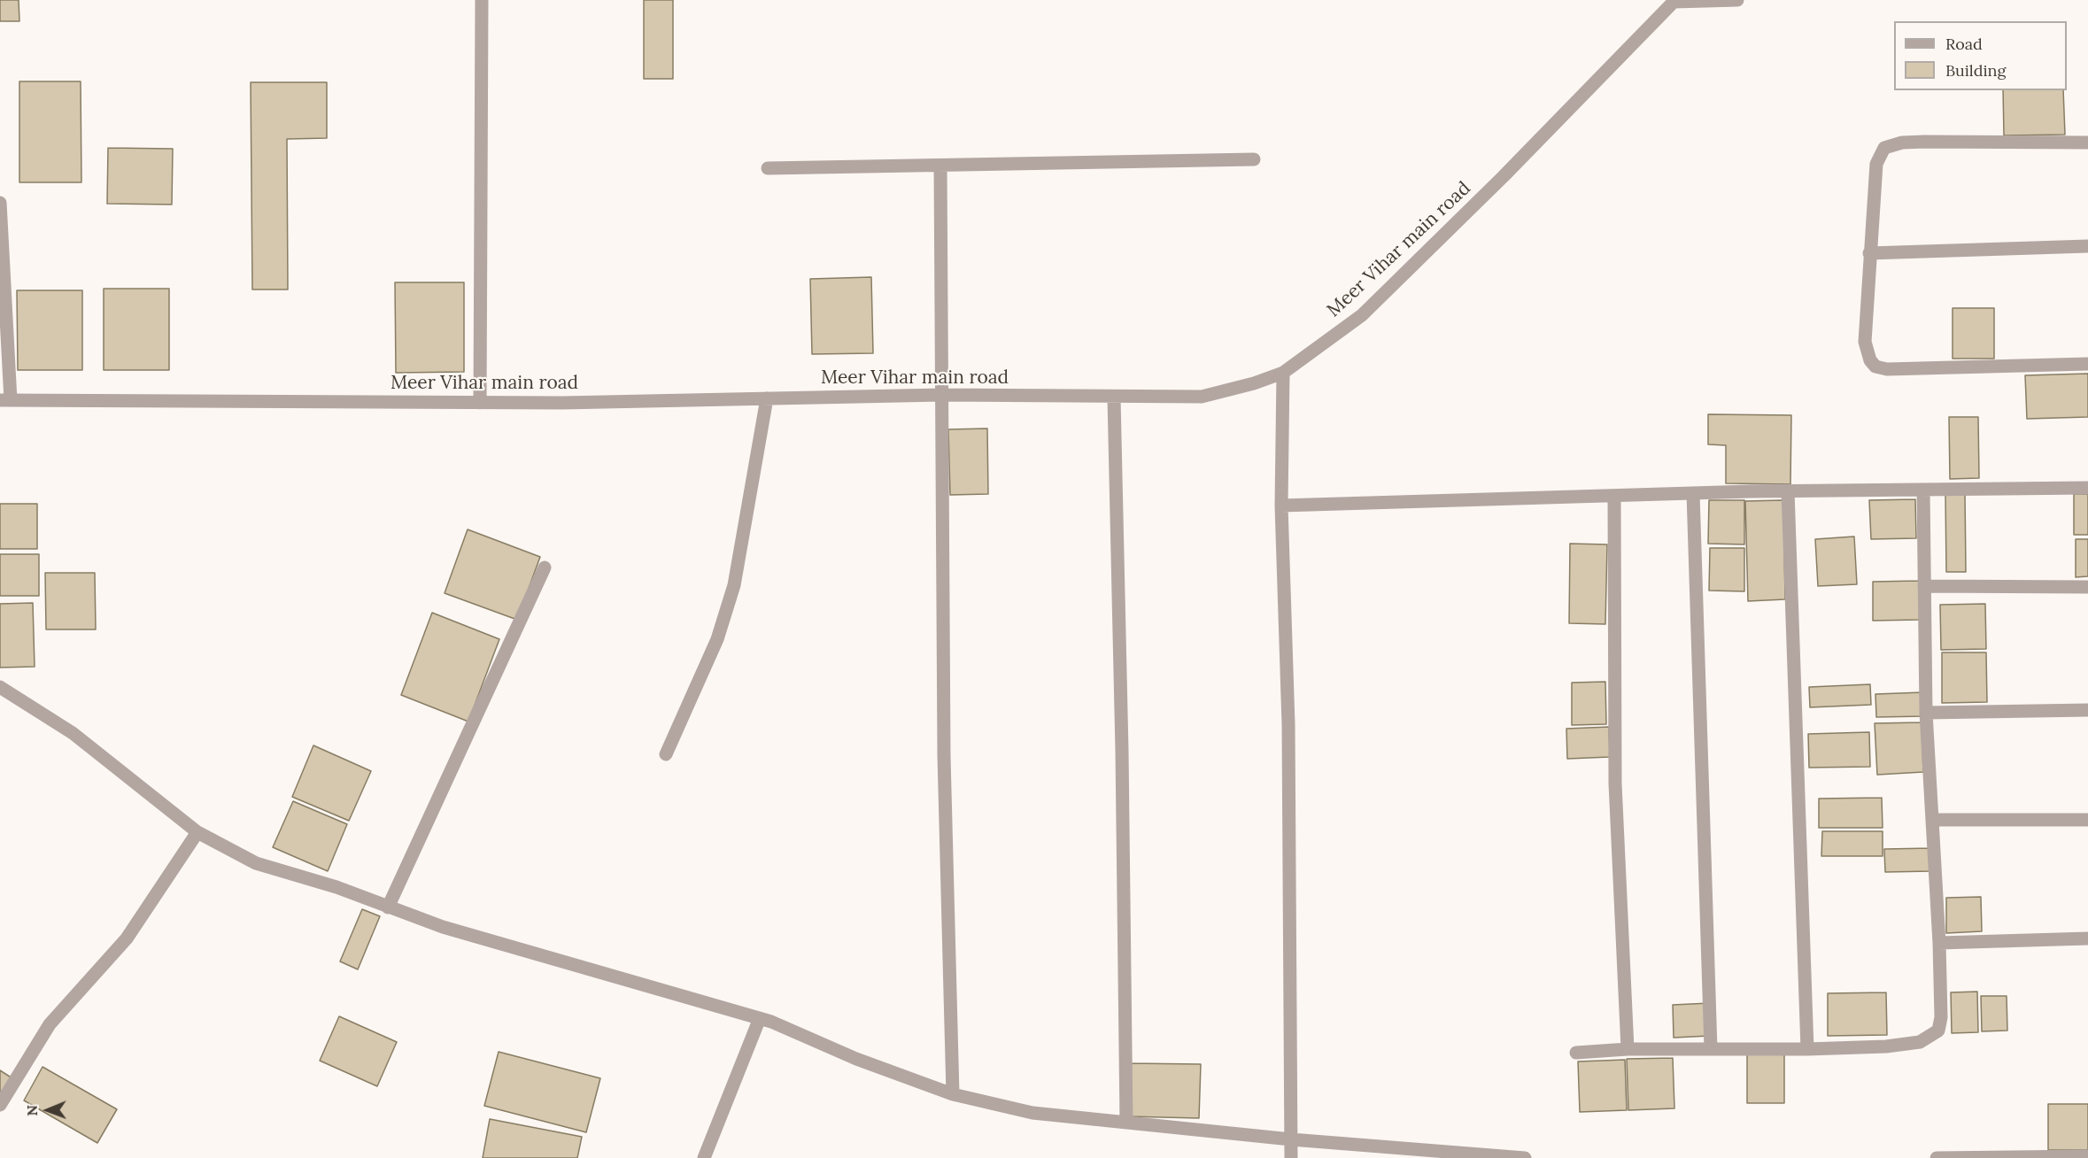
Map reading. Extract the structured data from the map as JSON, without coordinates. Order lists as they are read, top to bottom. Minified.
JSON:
{"streets":{"street":["Meer Vihar main road"]},"legend":["Road","Building"],"north":"left"}
